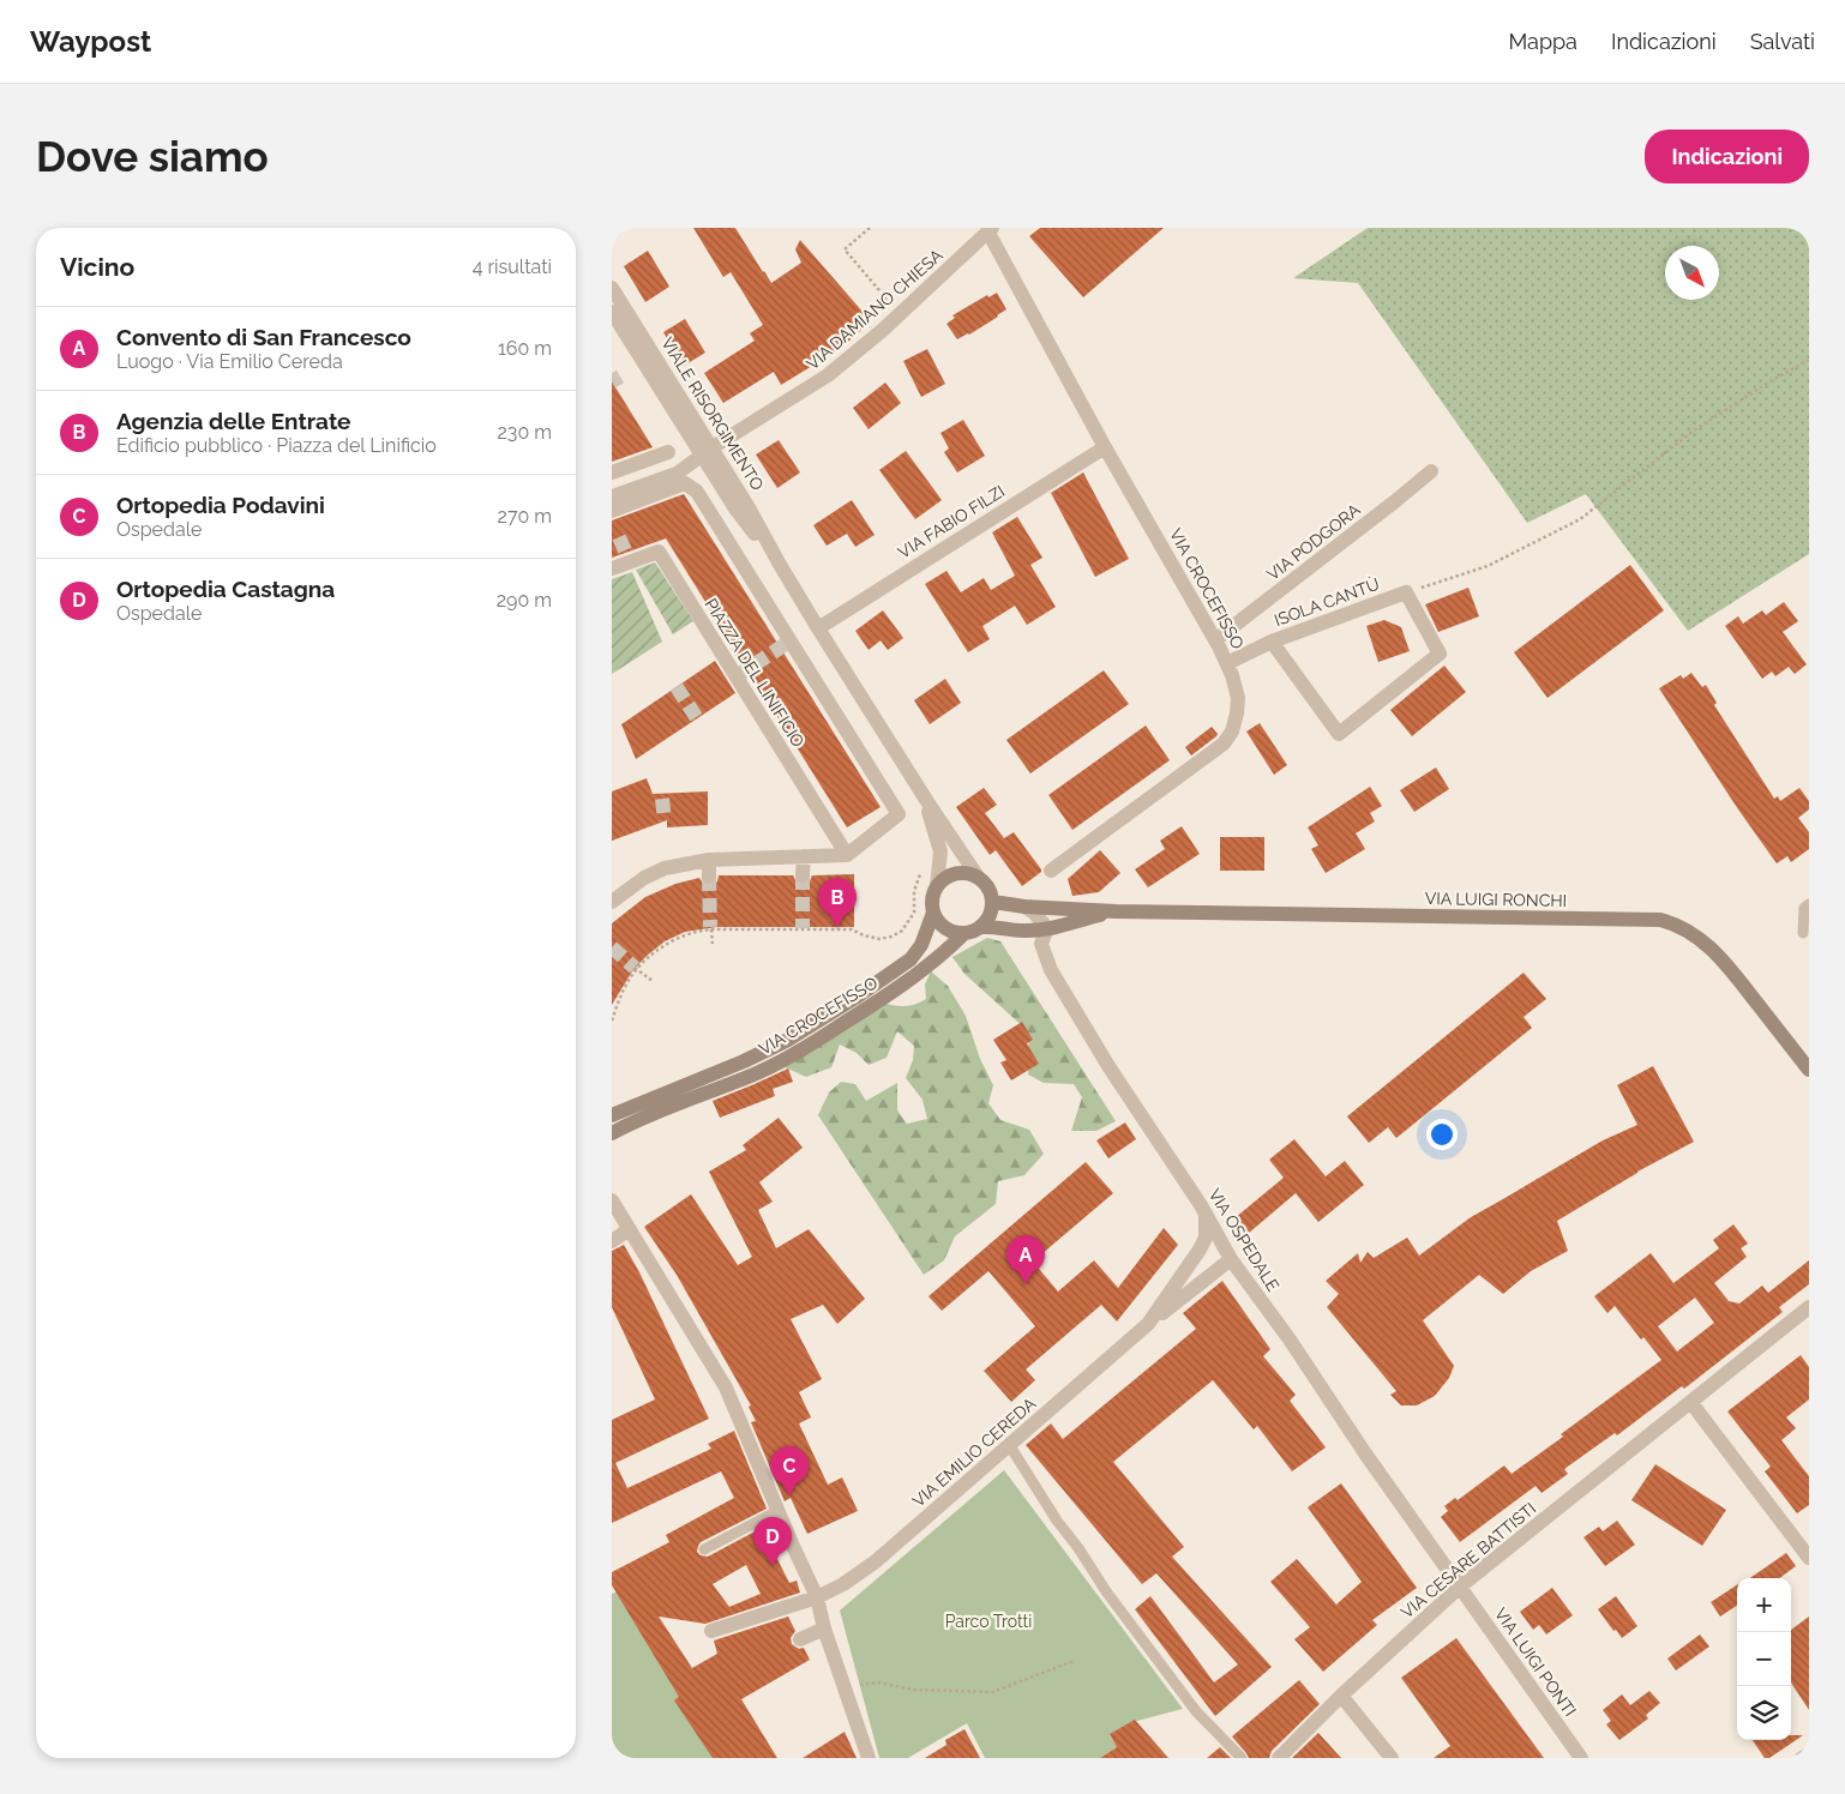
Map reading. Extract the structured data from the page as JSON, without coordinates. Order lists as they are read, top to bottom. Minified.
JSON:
{"streets":{"street":["VIA DAMIANO CHIESA","VIALE RISORGIMENTO","VIA FABIO FILZI","VIA PODGORA","VIA CROCEFISSO","ISOLA CANTÙ","PIAZZA DEL LINIFICIO","VIA LUIGI RONCHI","VIA OSPEDALE","VIA EMILIO CEREDA","VIA CESARE BATTISTI","VIA LUIGI PONTI"]},"crossings":[["VIA DAMIANO CHIESA","VIALE RISORGIMENTO"],["VIA DAMIANO CHIESA","VIA CROCEFISSO"],["VIALE RISORGIMENTO","VIA FABIO FILZI"],["VIALE RISORGIMENTO","VIA CROCEFISSO"],["VIALE RISORGIMENTO","VIA LUIGI RONCHI"],["VIA FABIO FILZI","VIA CROCEFISSO"],["VIA PODGORA","VIA CROCEFISSO"],["VIA CROCEFISSO","ISOLA CANTÙ"],["VIA CROCEFISSO","VIA LUIGI RONCHI"],["VIA LUIGI RONCHI","VIA OSPEDALE"],["VIA OSPEDALE","VIA EMILIO CEREDA"],["VIA OSPEDALE","VIA CESARE BATTISTI"],["VIA OSPEDALE","VIA LUIGI PONTI"],["VIA CESARE BATTISTI","VIA LUIGI PONTI"]],"parks":["Parco Trotti"],"north":"bottom right","page":{"header":"Waypost","nav":["Mappa","Indicazioni","Salvati"],"buttons":"Indicazioni","title":"Dove siamo","heading":["Vicino","4 risultati"],"list":[{"mark":"A","name":"Convento di San Francesco","note":"Luogo · Via Emilio Cereda","value":"160 m"},{"mark":"B","name":"Agenzia delle Entrate","note":"Edificio pubblico · Piazza del Linificio","value":"230 m"},{"mark":"C","name":"Ortopedia Podavini","note":"Ospedale","value":"270 m"},{"mark":"D","name":"Ortopedia Castagna","note":"Ospedale","value":"290 m"}],"pins":["B","A","C","D"],"map_buttons":["+","−"]}}
